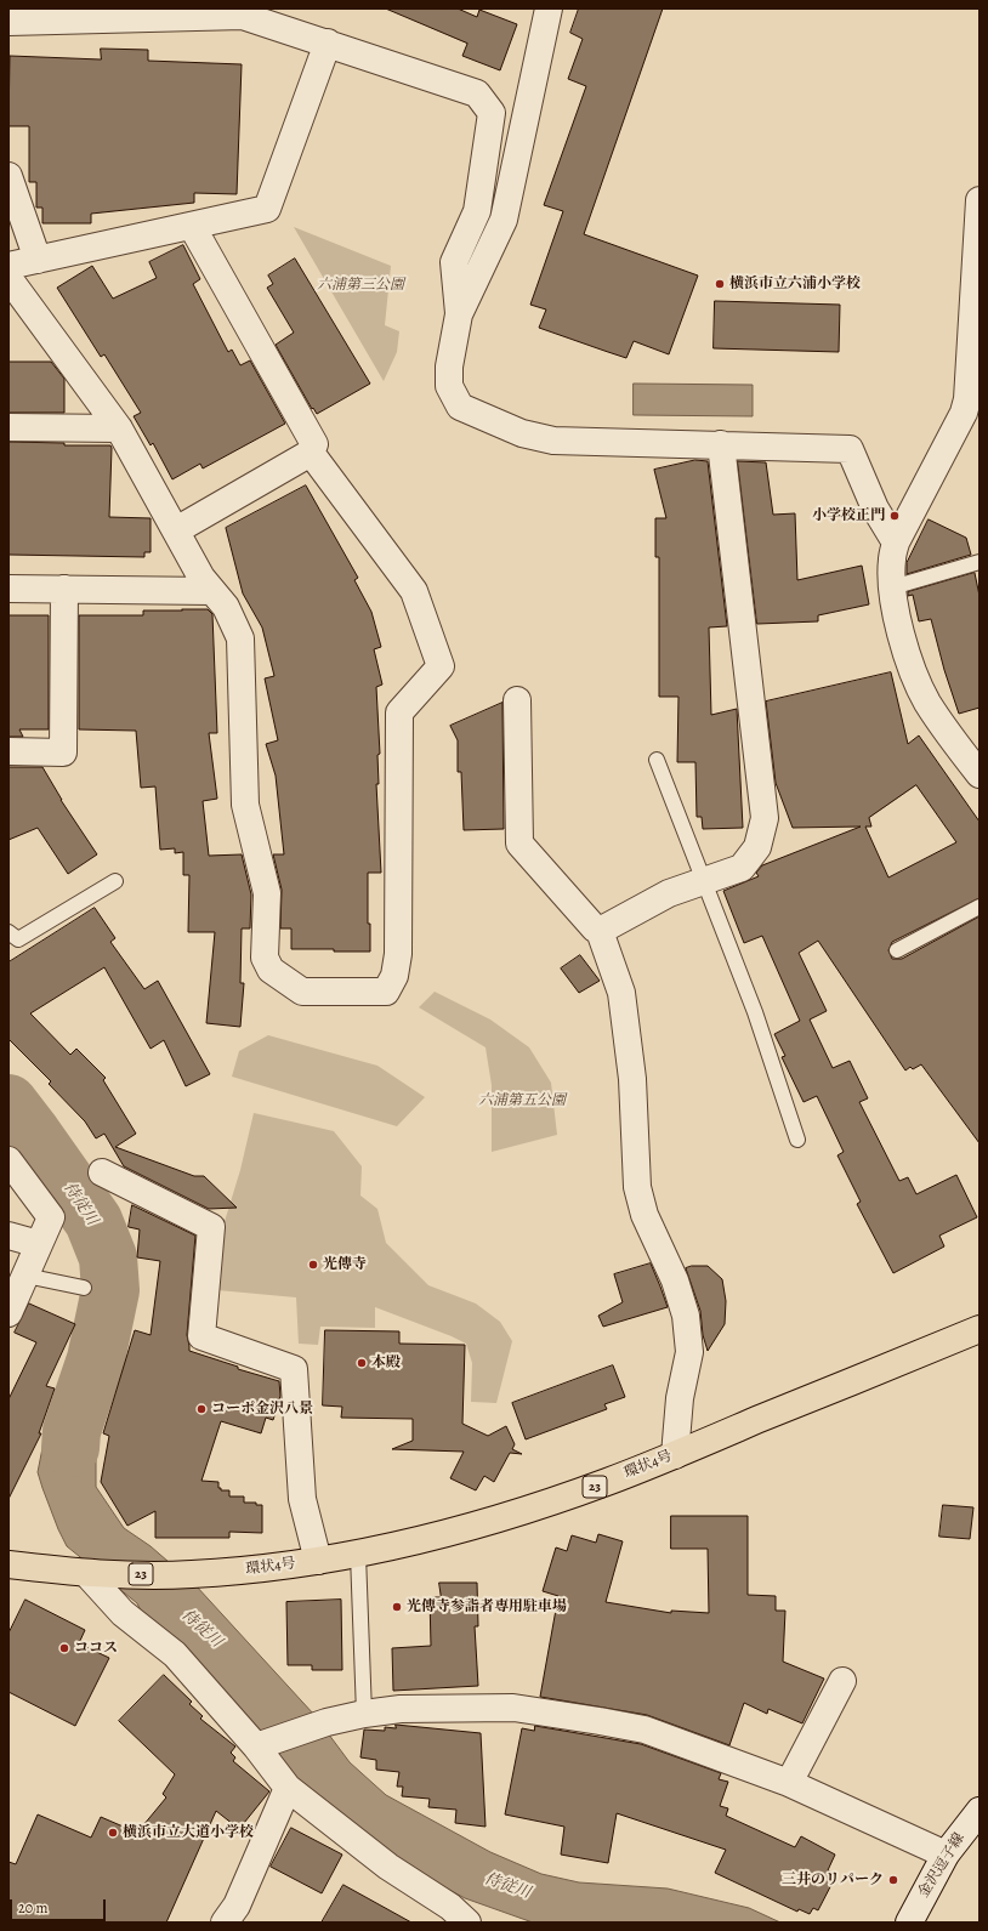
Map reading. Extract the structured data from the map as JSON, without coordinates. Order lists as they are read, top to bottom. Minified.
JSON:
{"streets":{"main road":["環状4号","23"],"street":["金沢逗子線"]},"crossings":[["環状4号","23"]],"water":["侍従川"],"parks":["六浦第三公園","六浦第五公園"],"places":["横浜市立六浦小学校","小学校正門","光傳寺","本殿","コーポ金沢八景","光傳寺参詣者専用駐車場","ココス","横浜市立大道小学校","三井のリパーク"],"scale_bar":"20 m"}
